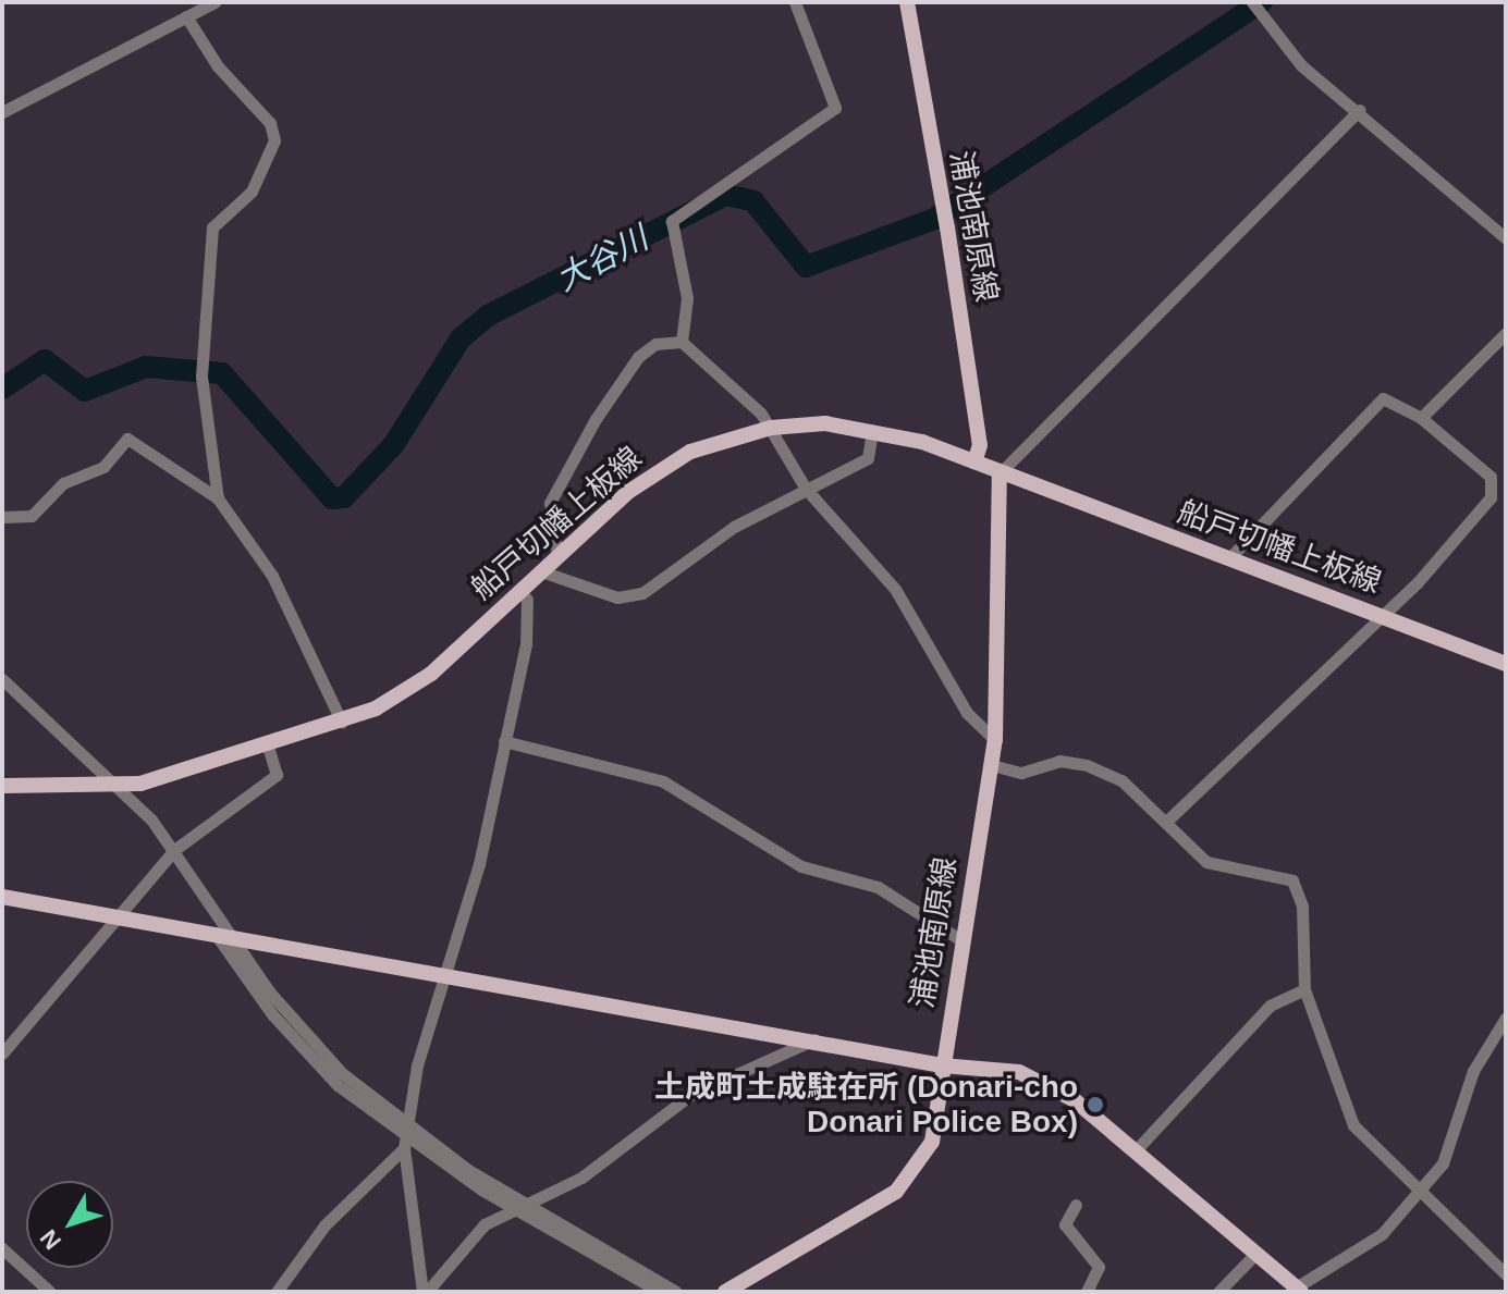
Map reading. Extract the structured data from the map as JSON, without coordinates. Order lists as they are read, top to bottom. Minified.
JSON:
{"streets":{"main road":["浦池南原線","船戸切幡上板線"]},"crossings":[["浦池南原線","船戸切幡上板線"]],"water":["大谷川"],"places":["土成町土成駐在所 (Donari-cho Donari Police Box)"],"north":"bottom left"}
